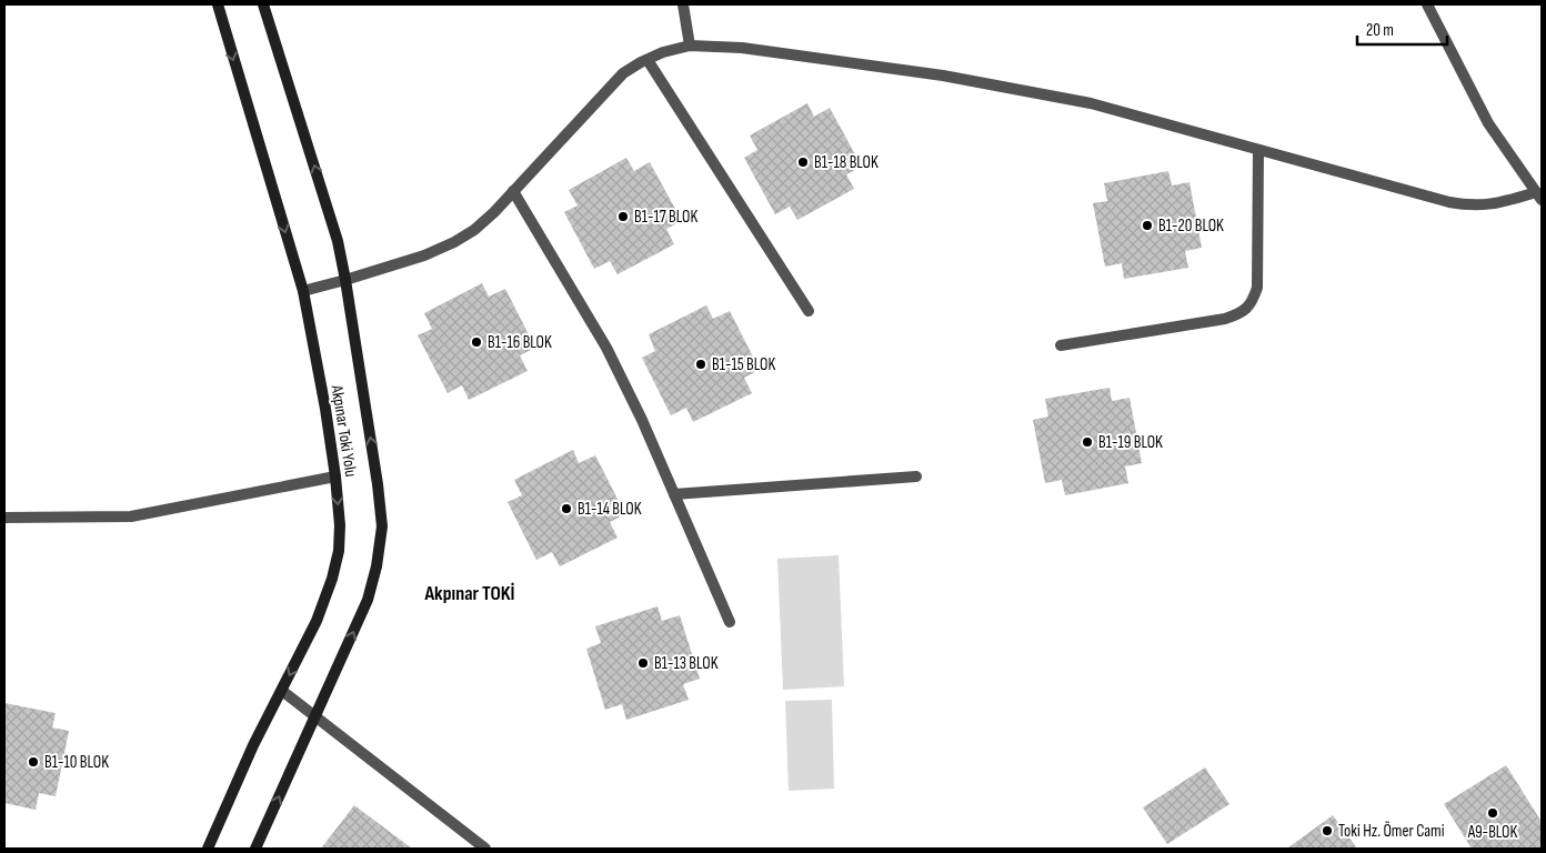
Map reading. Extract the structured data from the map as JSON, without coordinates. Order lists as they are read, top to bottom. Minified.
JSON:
{"streets":{"main road":["Akpınar Toki Yolu"]},"districts":["Akpınar TOKİ"],"places":["B1-18 BLOK","B1-17 BLOK","B1-20 BLOK","B1-16 BLOK","B1-15 BLOK","B1-19 BLOK","B1-14 BLOK","B1-13 BLOK","B1-10 BLOK","A9-BLOK","Toki Hz. Ömer Cami"],"scale_bar":"20 m"}
